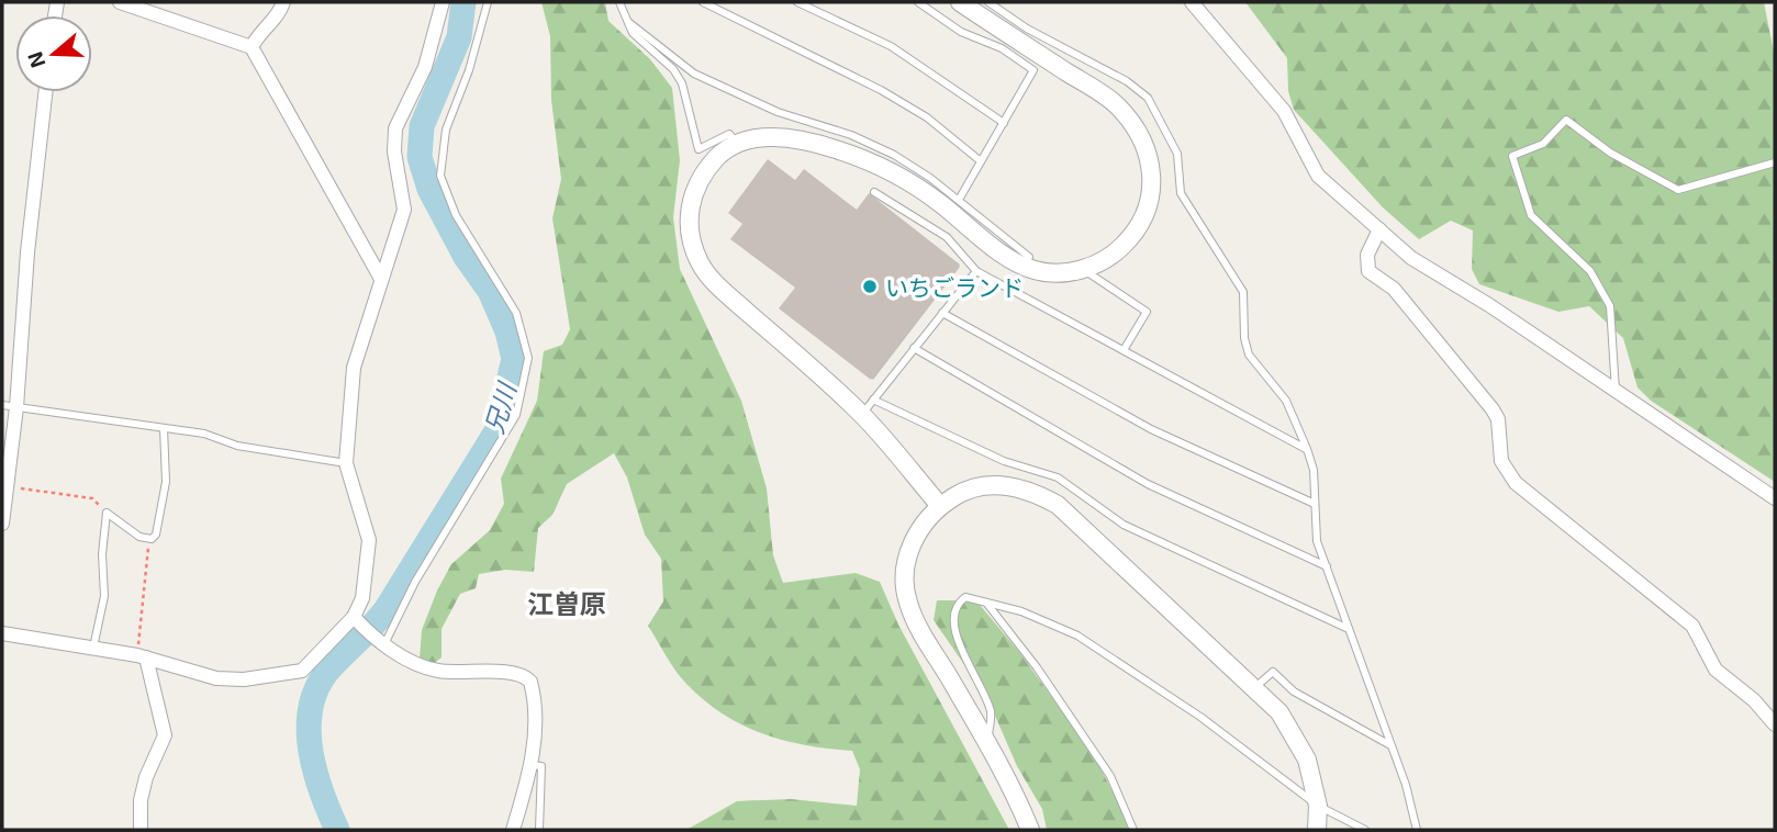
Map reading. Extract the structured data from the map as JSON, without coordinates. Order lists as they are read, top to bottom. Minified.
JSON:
{"districts":["江曽原"],"water":["兄川"],"places":["いちごランド"],"north":"left"}
